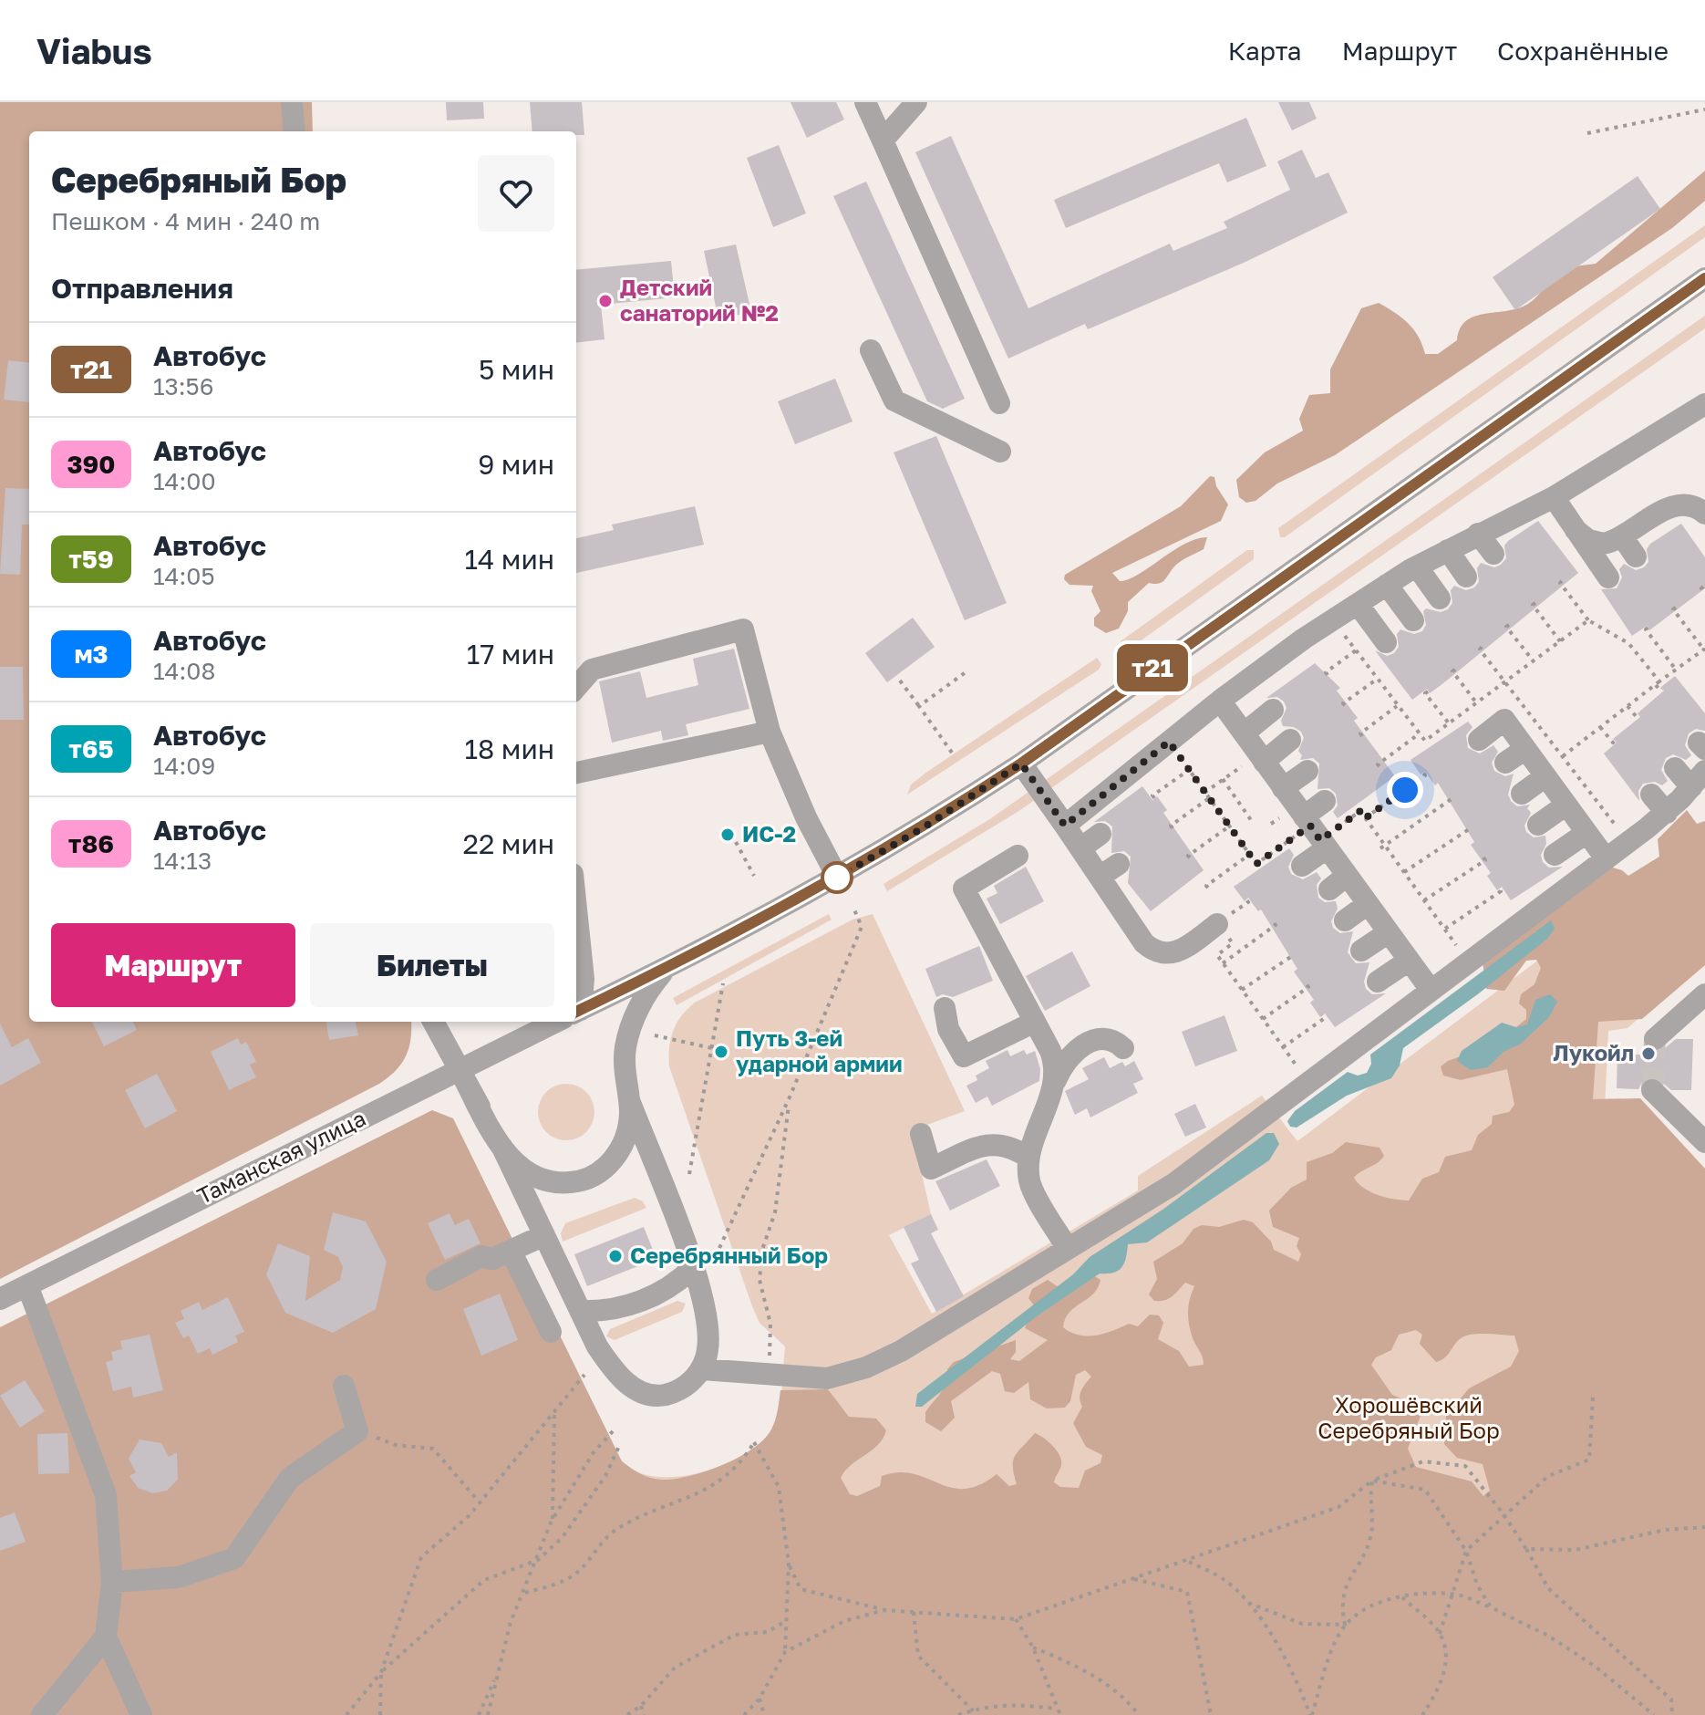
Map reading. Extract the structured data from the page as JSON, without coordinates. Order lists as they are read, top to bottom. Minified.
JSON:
{"streets":{"street":["Таманская улица"]},"parks":["Хорошёвский Серебряный Бор"],"places":["Детский санаторий №2","ИС-2","Путь 3-ей ударной армии","Лукойл","Серебрянный Бор"],"lines":["bus line т21"],"page":{"header":"Viabus","nav":["Карта","Маршрут","Сохранённые"],"on_map":"т21","heading":[["Серебряный Бор","Пешком · 4 мин · 240 m"],"Отправления"],"list":[{"mark":"т21","name":"Автобус","note":"13:56","value":"5 мин"},{"mark":"390","name":"Автобус","note":"14:00","value":"9 мин"},{"mark":"т59","name":"Автобус","note":"14:05","value":"14 мин"},{"mark":"м3","name":"Автобус","note":"14:08","value":"17 мин"},{"mark":"т65","name":"Автобус","note":"14:09","value":"18 мин"},{"mark":"т86","name":"Автобус","note":"14:13","value":"22 мин"}],"buttons":["Маршрут","Билеты"]}}
